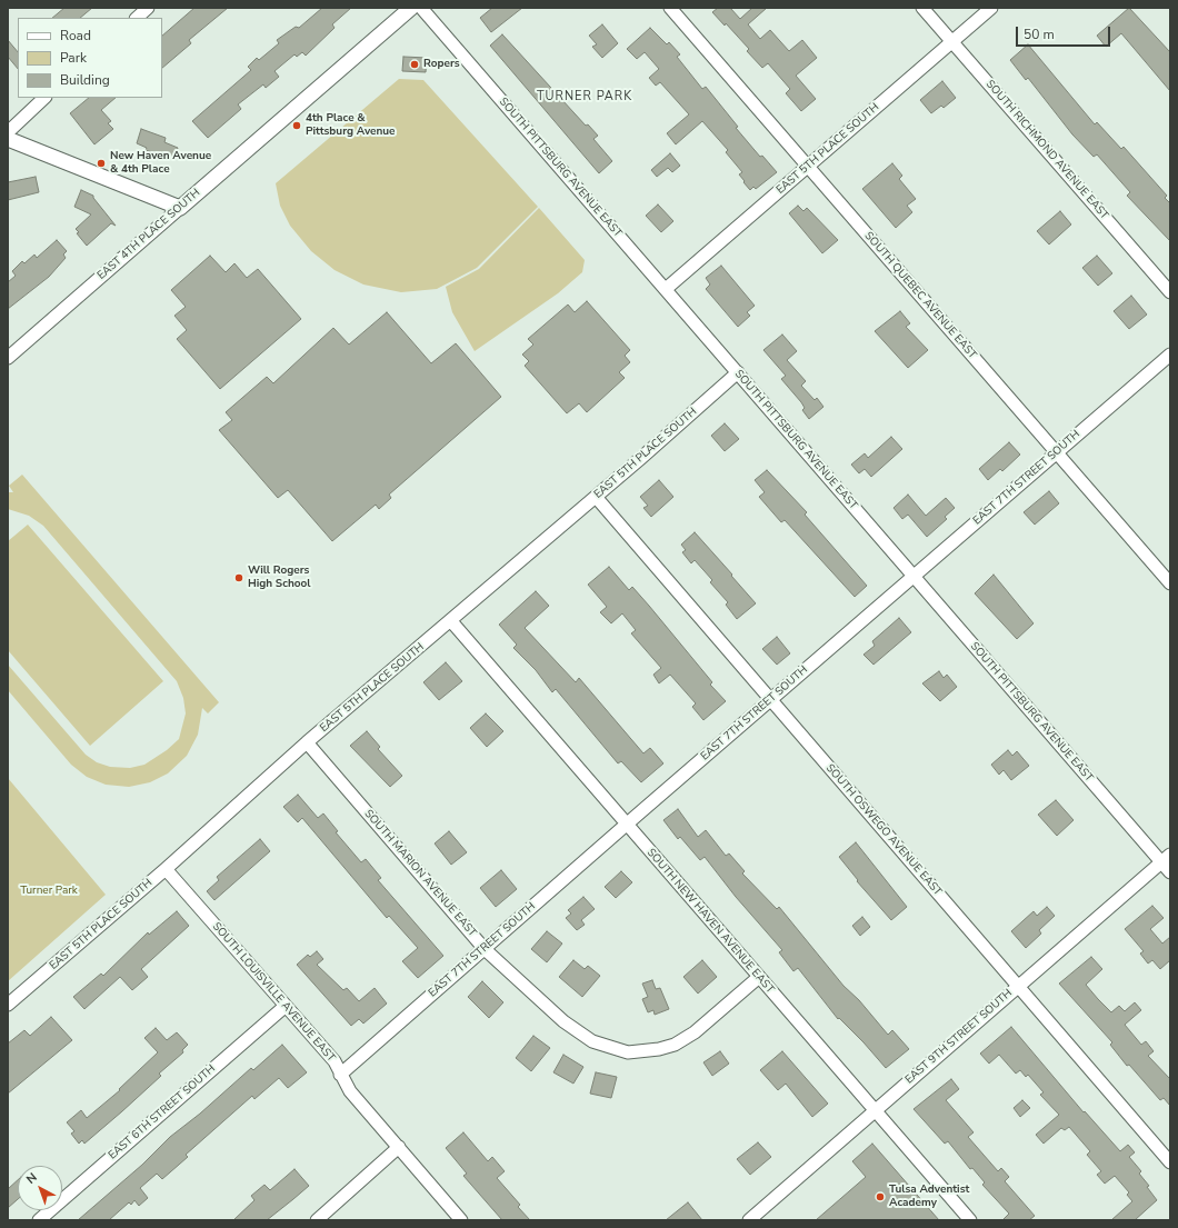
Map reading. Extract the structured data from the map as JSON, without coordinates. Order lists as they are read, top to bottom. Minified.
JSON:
{"streets":{"street":["EAST 5TH PLACE SOUTH","SOUTH RICHMOND AVENUE EAST","SOUTH PITTSBURG AVENUE EAST","EAST 4TH PLACE SOUTH","SOUTH QUEBEC AVENUE EAST","EAST 7TH STREET SOUTH","SOUTH OSWEGO AVENUE EAST","SOUTH MARION AVENUE EAST","SOUTH NEW HAVEN AVENUE EAST","SOUTH LOUISVILLE AVENUE EAST","EAST 9TH STREET SOUTH","EAST 6TH STREET SOUTH"]},"crossings":[["EAST 5TH PLACE SOUTH","SOUTH RICHMOND AVENUE EAST"],["EAST 5TH PLACE SOUTH","SOUTH PITTSBURG AVENUE EAST"],["EAST 5TH PLACE SOUTH","SOUTH QUEBEC AVENUE EAST"],["EAST 5TH PLACE SOUTH","SOUTH OSWEGO AVENUE EAST"],["EAST 5TH PLACE SOUTH","SOUTH MARION AVENUE EAST"],["EAST 5TH PLACE SOUTH","SOUTH NEW HAVEN AVENUE EAST"],["EAST 5TH PLACE SOUTH","SOUTH LOUISVILLE AVENUE EAST"],["SOUTH PITTSBURG AVENUE EAST","EAST 7TH STREET SOUTH"],["SOUTH PITTSBURG AVENUE EAST","EAST 9TH STREET SOUTH"],["SOUTH QUEBEC AVENUE EAST","EAST 7TH STREET SOUTH"],["EAST 7TH STREET SOUTH","SOUTH OSWEGO AVENUE EAST"],["EAST 7TH STREET SOUTH","SOUTH MARION AVENUE EAST"],["EAST 7TH STREET SOUTH","SOUTH NEW HAVEN AVENUE EAST"],["EAST 7TH STREET SOUTH","SOUTH LOUISVILLE AVENUE EAST"],["SOUTH OSWEGO AVENUE EAST","EAST 9TH STREET SOUTH"],["SOUTH MARION AVENUE EAST","SOUTH NEW HAVEN AVENUE EAST"],["SOUTH NEW HAVEN AVENUE EAST","EAST 9TH STREET SOUTH"],["SOUTH LOUISVILLE AVENUE EAST","EAST 6TH STREET SOUTH"]],"districts":["TURNER PARK"],"parks":["Turner Park"],"places":["Ropers","4th Place & Pittsburg Avenue","New Haven Avenue & 4th Place","Will Rogers High School","Tulsa Adventist Academy"],"legend":["Road","Park","Building"],"scale_bar":"50 m","north":"top left"}
